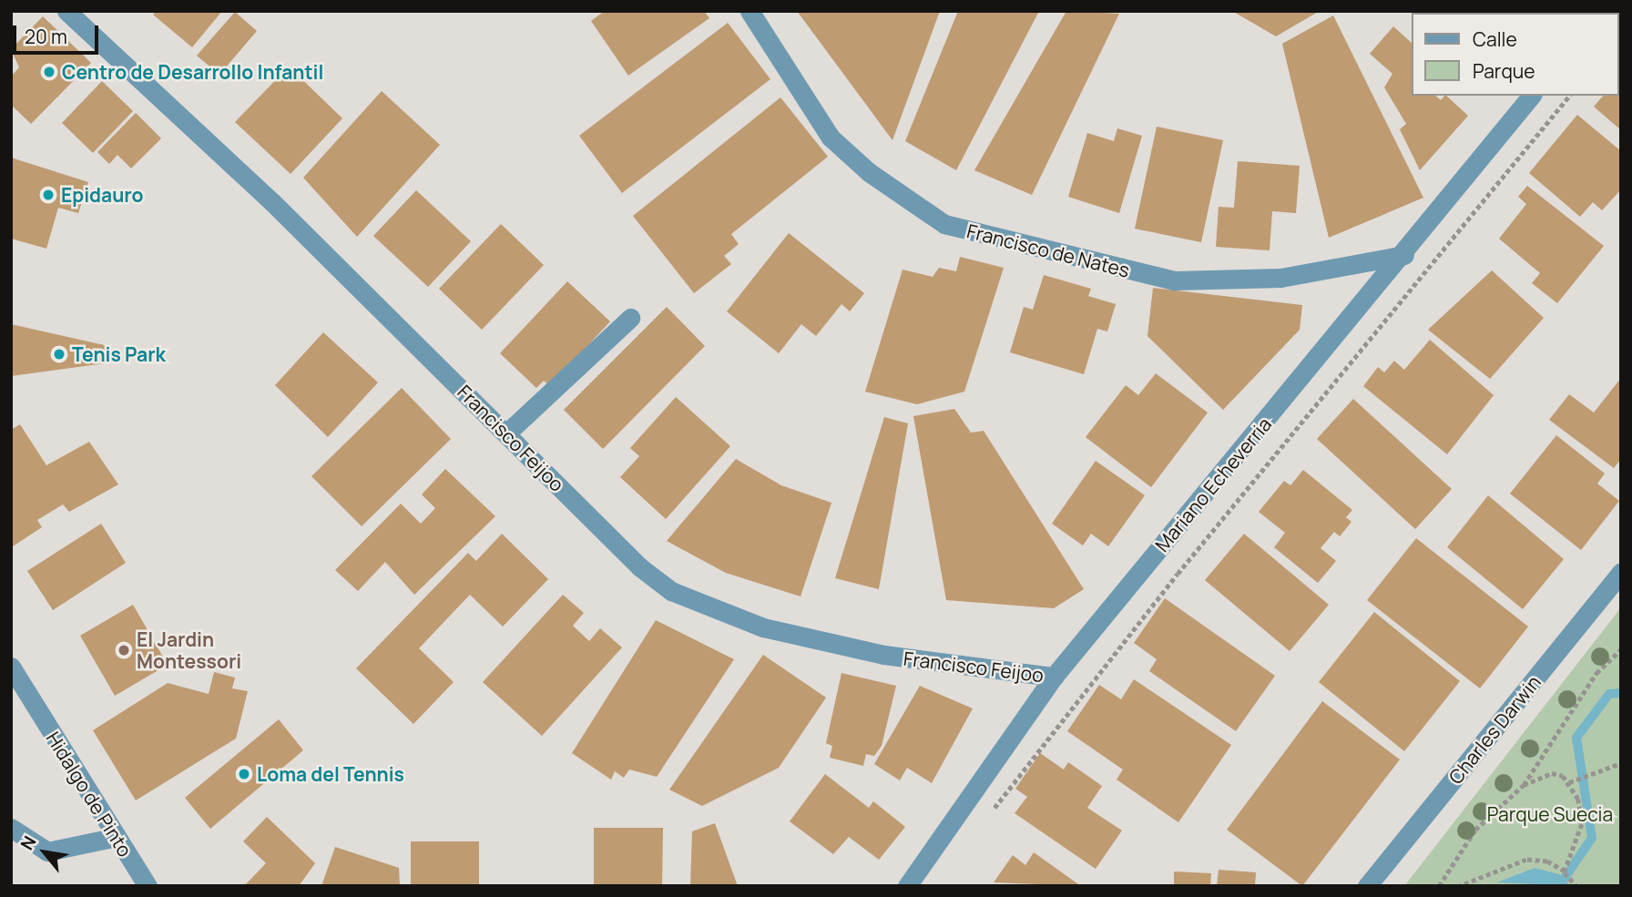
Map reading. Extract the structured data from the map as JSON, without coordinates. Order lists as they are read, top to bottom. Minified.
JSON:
{"streets":{"street":["Francisco de Nates","Francisco Feijoo","Mariano Echeverria","Charles Darwin","Hidalgo de Pinto"]},"crossings":[["Francisco de Nates","Mariano Echeverria"],["Francisco Feijoo","Mariano Echeverria"]],"parks":["Parque Suecia"],"places":["Centro de Desarrollo Infantil","Epidauro","Tenis Park","El Jardin Montessori","Loma del Tennis"],"legend":["Calle","Parque"],"scale_bar":"20 m","north":"top left"}
